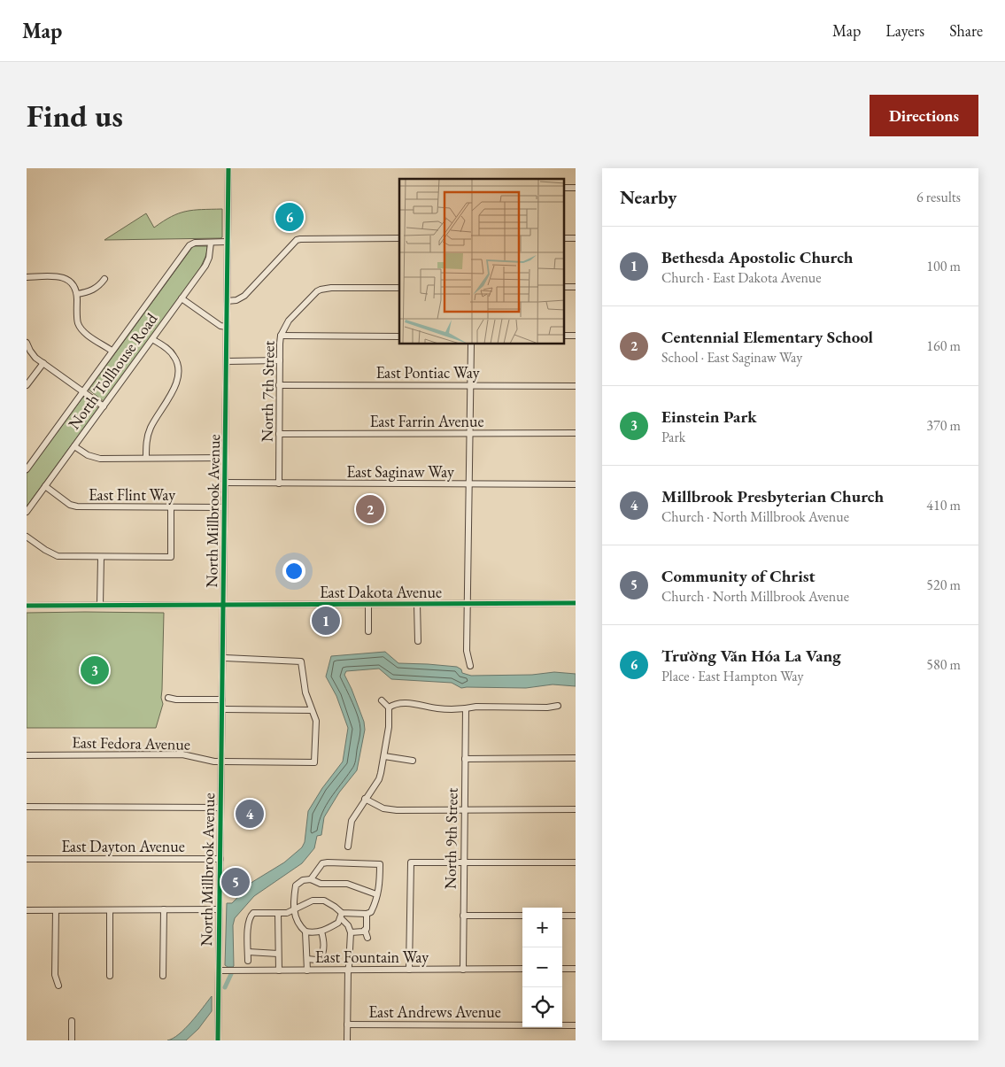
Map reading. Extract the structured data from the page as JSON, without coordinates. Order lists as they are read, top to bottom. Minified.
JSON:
{"streets":{"street":["North Tollhouse Road","East Pontiac Way","North 7th Street","East Farrin Avenue","East Saginaw Way","East Flint Way","North Millbrook Avenue","East Dakota Avenue","East Fedora Avenue","North 9th Street","East Dayton Avenue","East Fountain Way","East Andrews Avenue"]},"crossings":[["North Tollhouse Road","East Flint Way"],["North Tollhouse Road","North Millbrook Avenue"],["East Pontiac Way","North 7th Street"],["North 7th Street","East Farrin Avenue"],["North 7th Street","East Saginaw Way"],["East Saginaw Way","North Millbrook Avenue"],["East Flint Way","North Millbrook Avenue"],["North Millbrook Avenue","East Dakota Avenue"],["North Millbrook Avenue","East Fedora Avenue"],["North Millbrook Avenue","East Dayton Avenue"],["North Millbrook Avenue","East Fountain Way"],["North 9th Street","East Fountain Way"]],"page":{"header":"Map","nav":["Map","Layers","Share"],"buttons":"Directions","title":"Find us","heading":["Nearby","6 results"],"pins":["6","2","1","3","4","5"],"list":[{"mark":"1","name":"Bethesda Apostolic Church","note":"Church · East Dakota Avenue","value":"100 m"},{"mark":"2","name":"Centennial Elementary School","note":"School · East Saginaw Way","value":"160 m"},{"mark":"3","name":"Einstein Park","note":"Park","value":"370 m"},{"mark":"4","name":"Millbrook Presbyterian Church","note":"Church · North Millbrook Avenue","value":"410 m"},{"mark":"5","name":"Community of Christ","note":"Church · North Millbrook Avenue","value":"520 m"},{"mark":"6","name":"Trường Văn Hóa La Vang","note":"Place · East Hampton Way","value":"580 m"}],"map_buttons":["+","−"]}}
